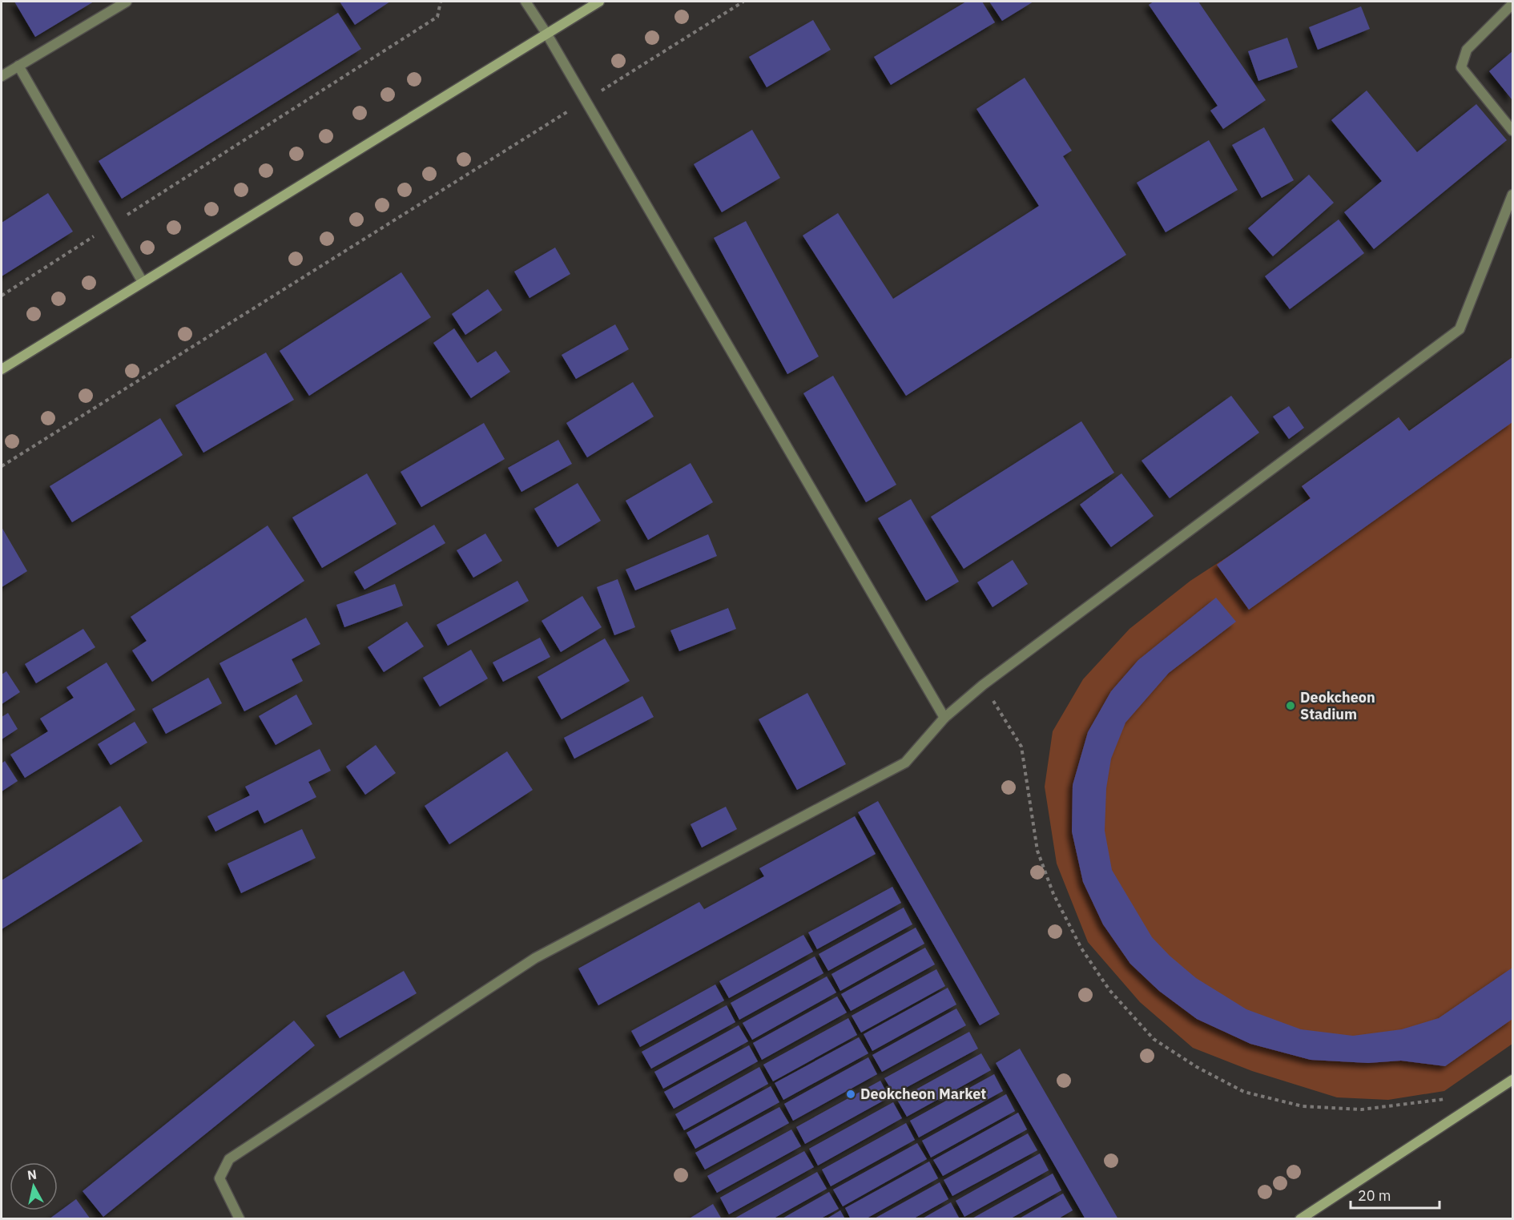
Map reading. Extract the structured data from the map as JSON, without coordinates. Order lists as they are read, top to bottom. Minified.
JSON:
{"places":["Deokcheon Stadium","Deokcheon Market"],"scale_bar":"20 m","north":"top"}
